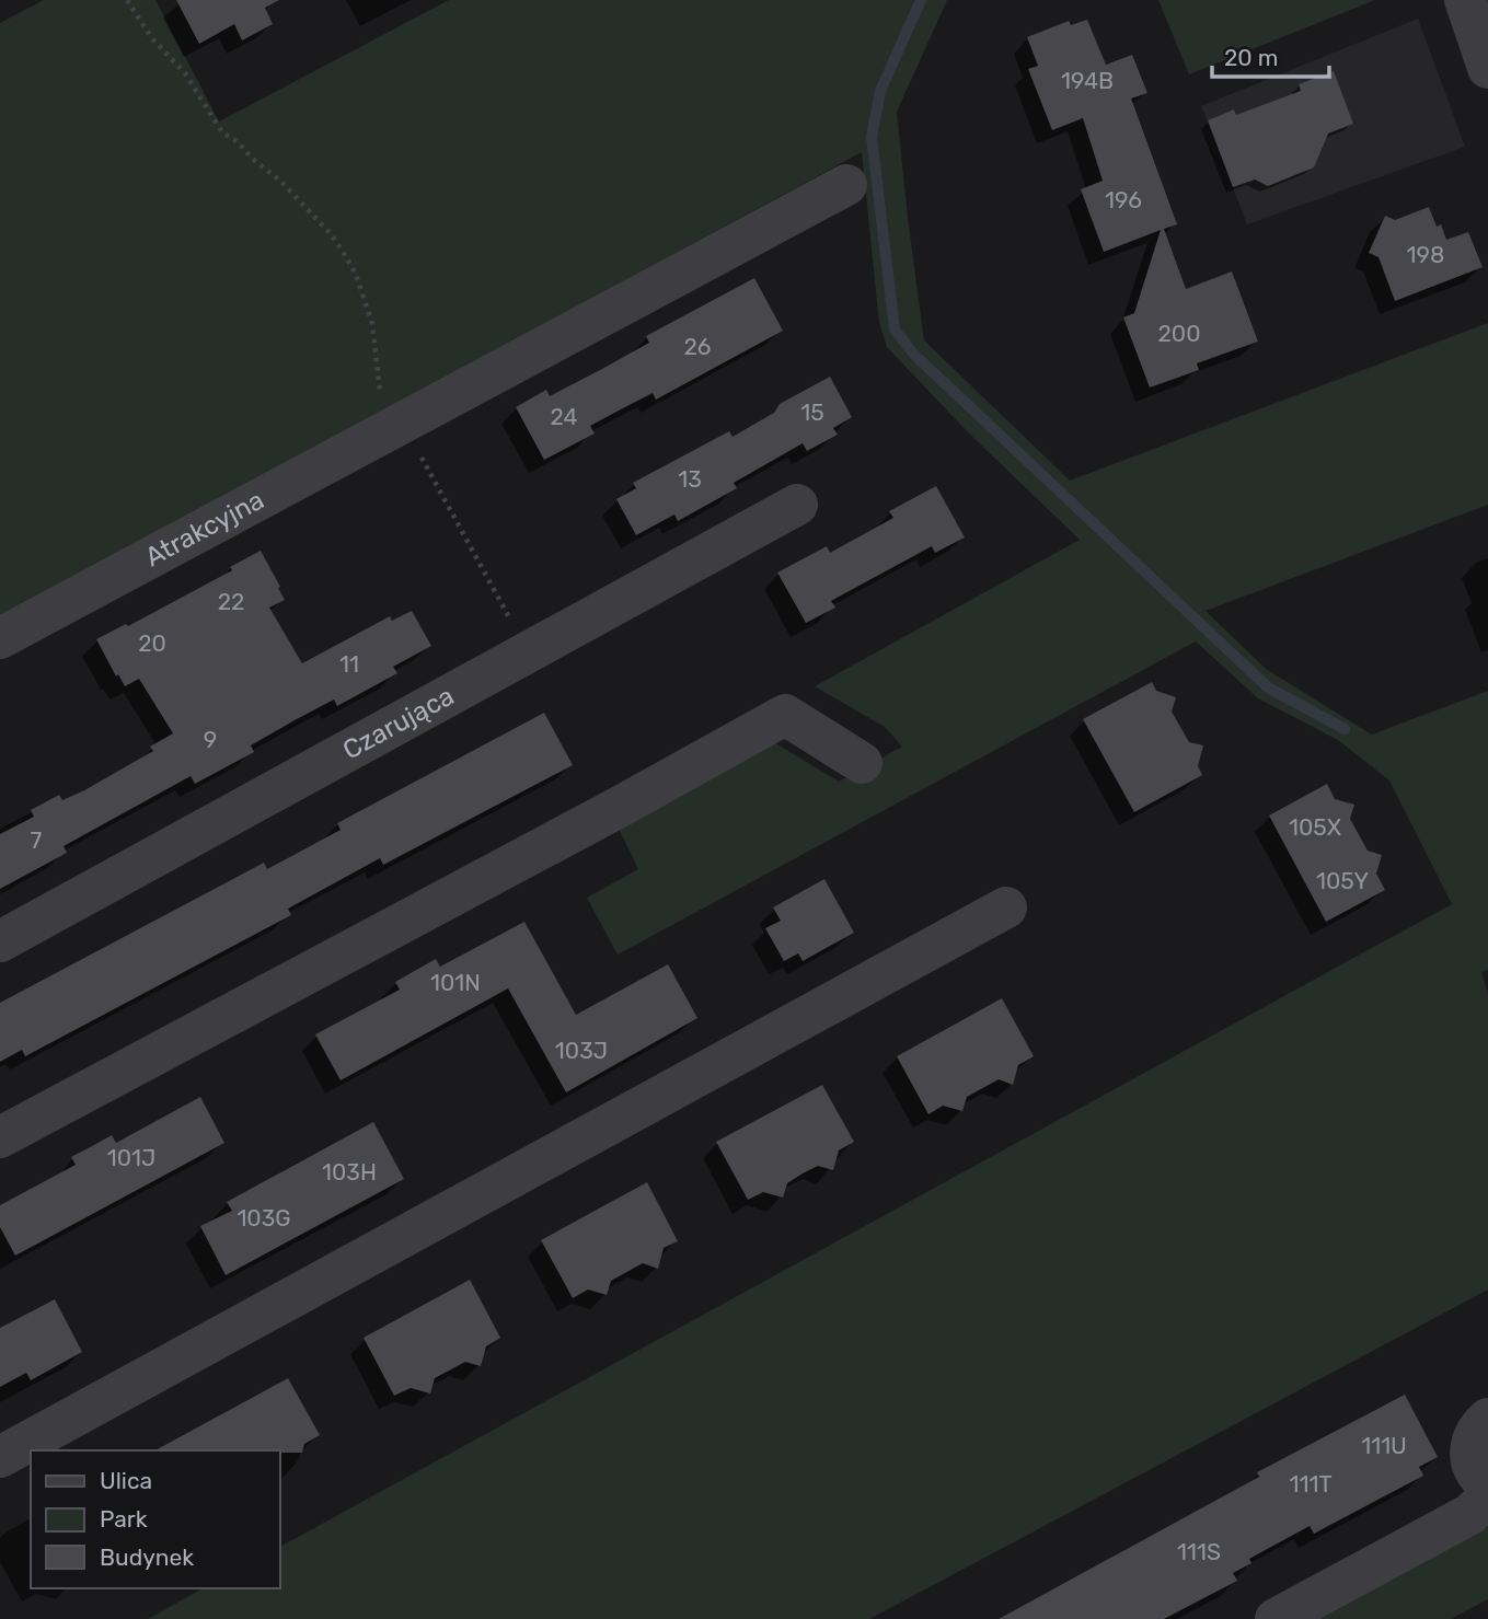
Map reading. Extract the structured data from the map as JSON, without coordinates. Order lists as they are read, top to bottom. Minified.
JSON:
{"streets":{"street":["Atrakcyjna","Czarująca"]},"house_numbers":["194B","196","198","200","26","15","24","13","22","20","11","9","105X","7","105Y","101N","103J","101J","103H","103G","111U","111T","111S"],"legend":["Ulica","Park","Budynek"],"scale_bar":"20 m"}
